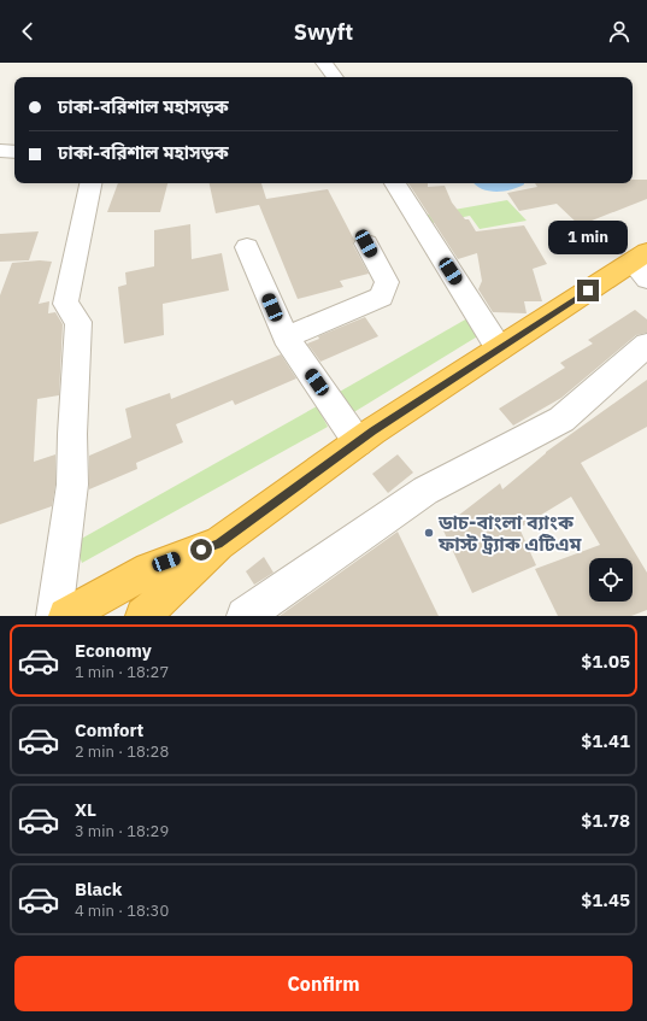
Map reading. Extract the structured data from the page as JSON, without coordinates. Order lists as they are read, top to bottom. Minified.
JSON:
{"places":["ডাচ-বাংলা ব্যাংক ফাস্ট ট্র্যাক এটিএম"],"page":{"header":"Swyft","banner":["ঢাকা-বরিশাল মহাসড়ক","ঢাকা-বরিশাল মহাসড়ক"],"bubble":"1 min","list":[{"name":"Economy","note":"1 min · 18:27","value":"$1.05"},{"name":"Comfort","note":"2 min · 18:28","value":"$1.41"},{"name":"XL","note":"3 min · 18:29","value":"$1.78"},{"name":"Black","note":"4 min · 18:30","value":"$1.45"}],"buttons":"Confirm"}}
